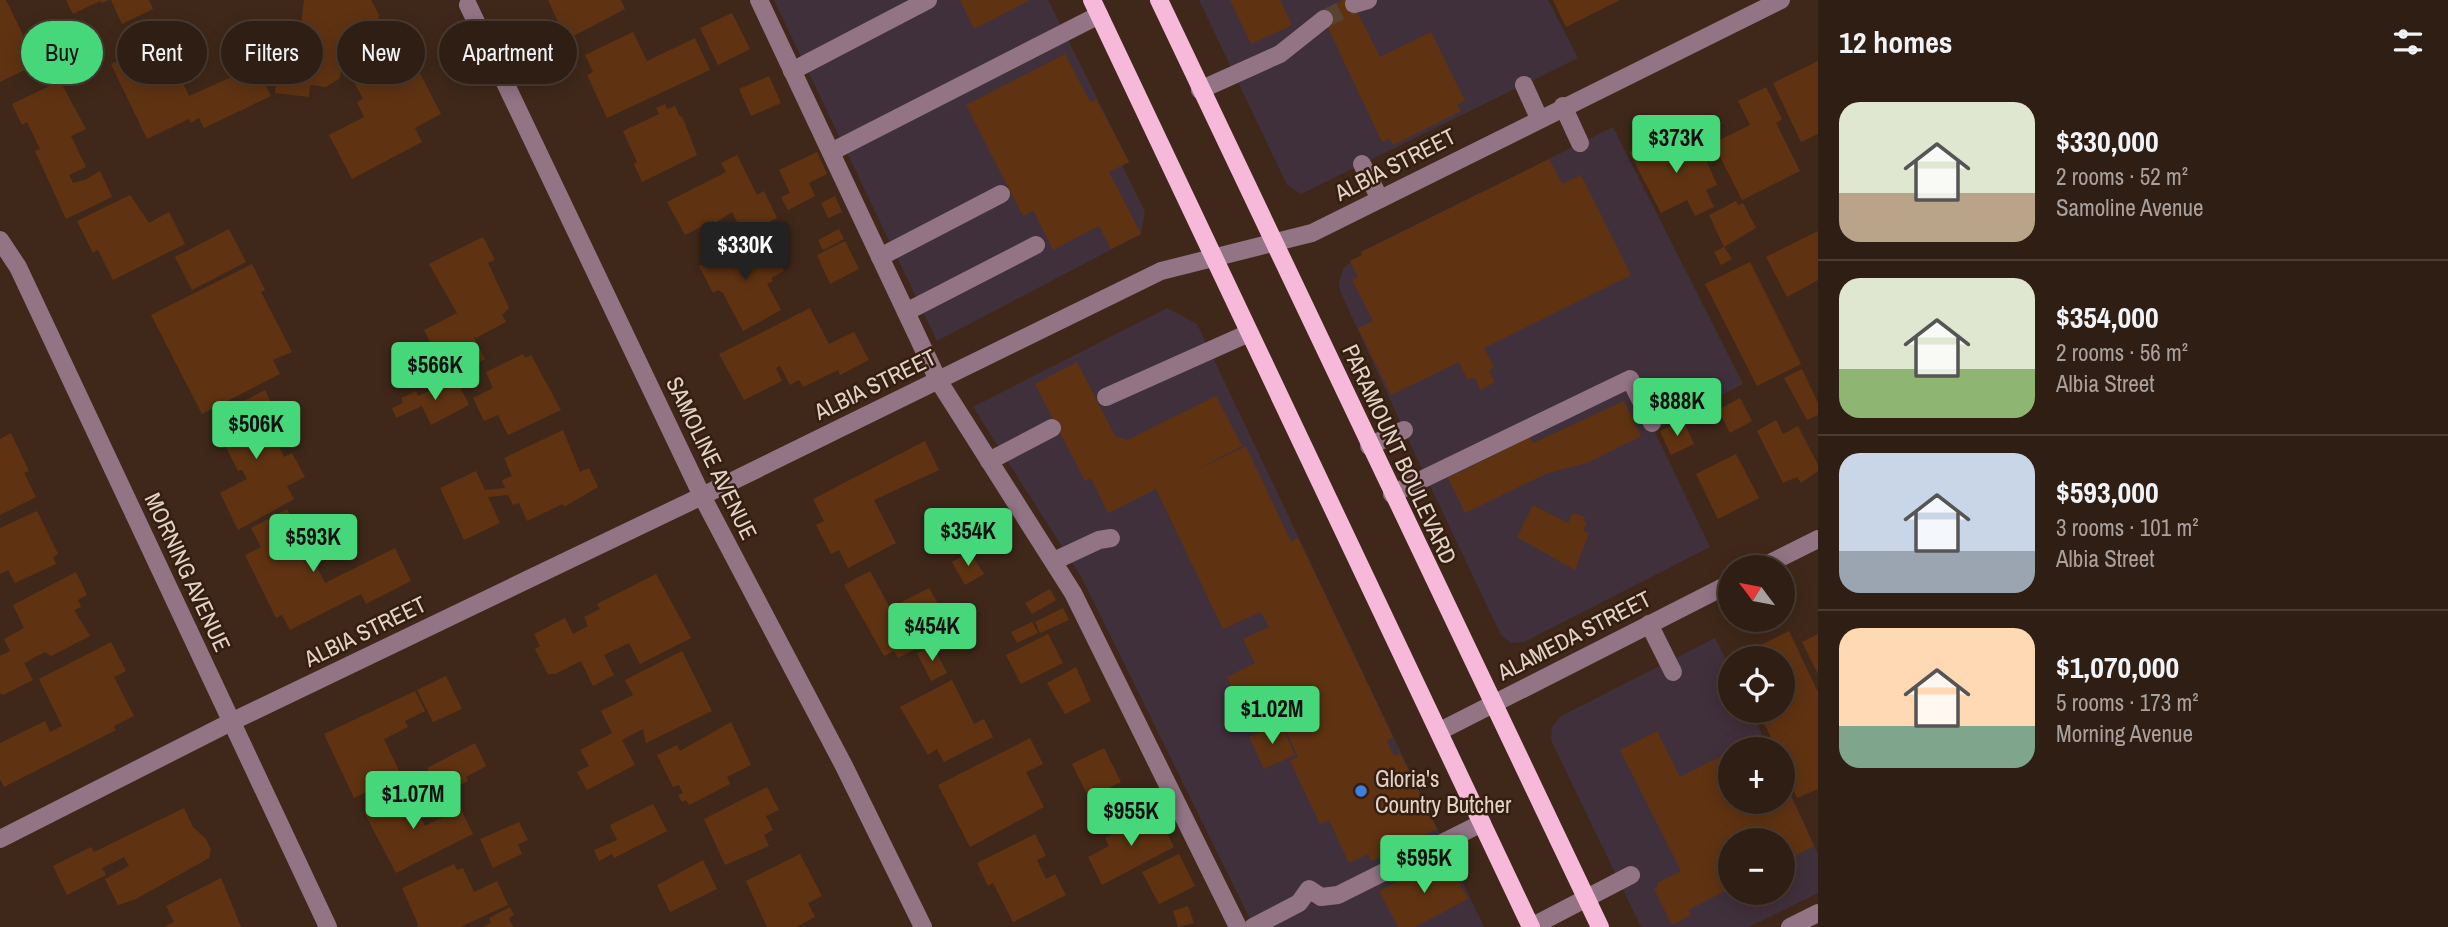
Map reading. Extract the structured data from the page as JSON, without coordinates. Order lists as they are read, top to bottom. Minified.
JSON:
{"streets":{"main road":["PARAMOUNT BOULEVARD"],"street":["ALBIA STREET","SAMOLINE AVENUE","MORNING AVENUE","ALAMEDA STREET"]},"crossings":[["ALBIA STREET","PARAMOUNT BOULEVARD"],["ALBIA STREET","SAMOLINE AVENUE"],["ALBIA STREET","MORNING AVENUE"],["PARAMOUNT BOULEVARD","ALAMEDA STREET"]],"places":["Gloria's Country Butcher"],"north":"top left","page":{"heading":"12 homes","chip":["Buy","Rent","Filters","New","Apartment"],"list":[{"name":"$330,000","note":"2 rooms · 52 m² · Samoline Avenue"},{"name":"$354,000","note":"2 rooms · 56 m² · Albia Street"},{"name":"$593,000","note":"3 rooms · 101 m² · Albia Street"},{"name":"$1,070,000","note":"5 rooms · 173 m² · Morning Avenue"}],"price":["$373K","$330K","$566K","$888K","$506K","$354K","$593K","$454K","$1.02M","$1.07M","$955K","$595K"],"map_buttons":["+","−"]}}
